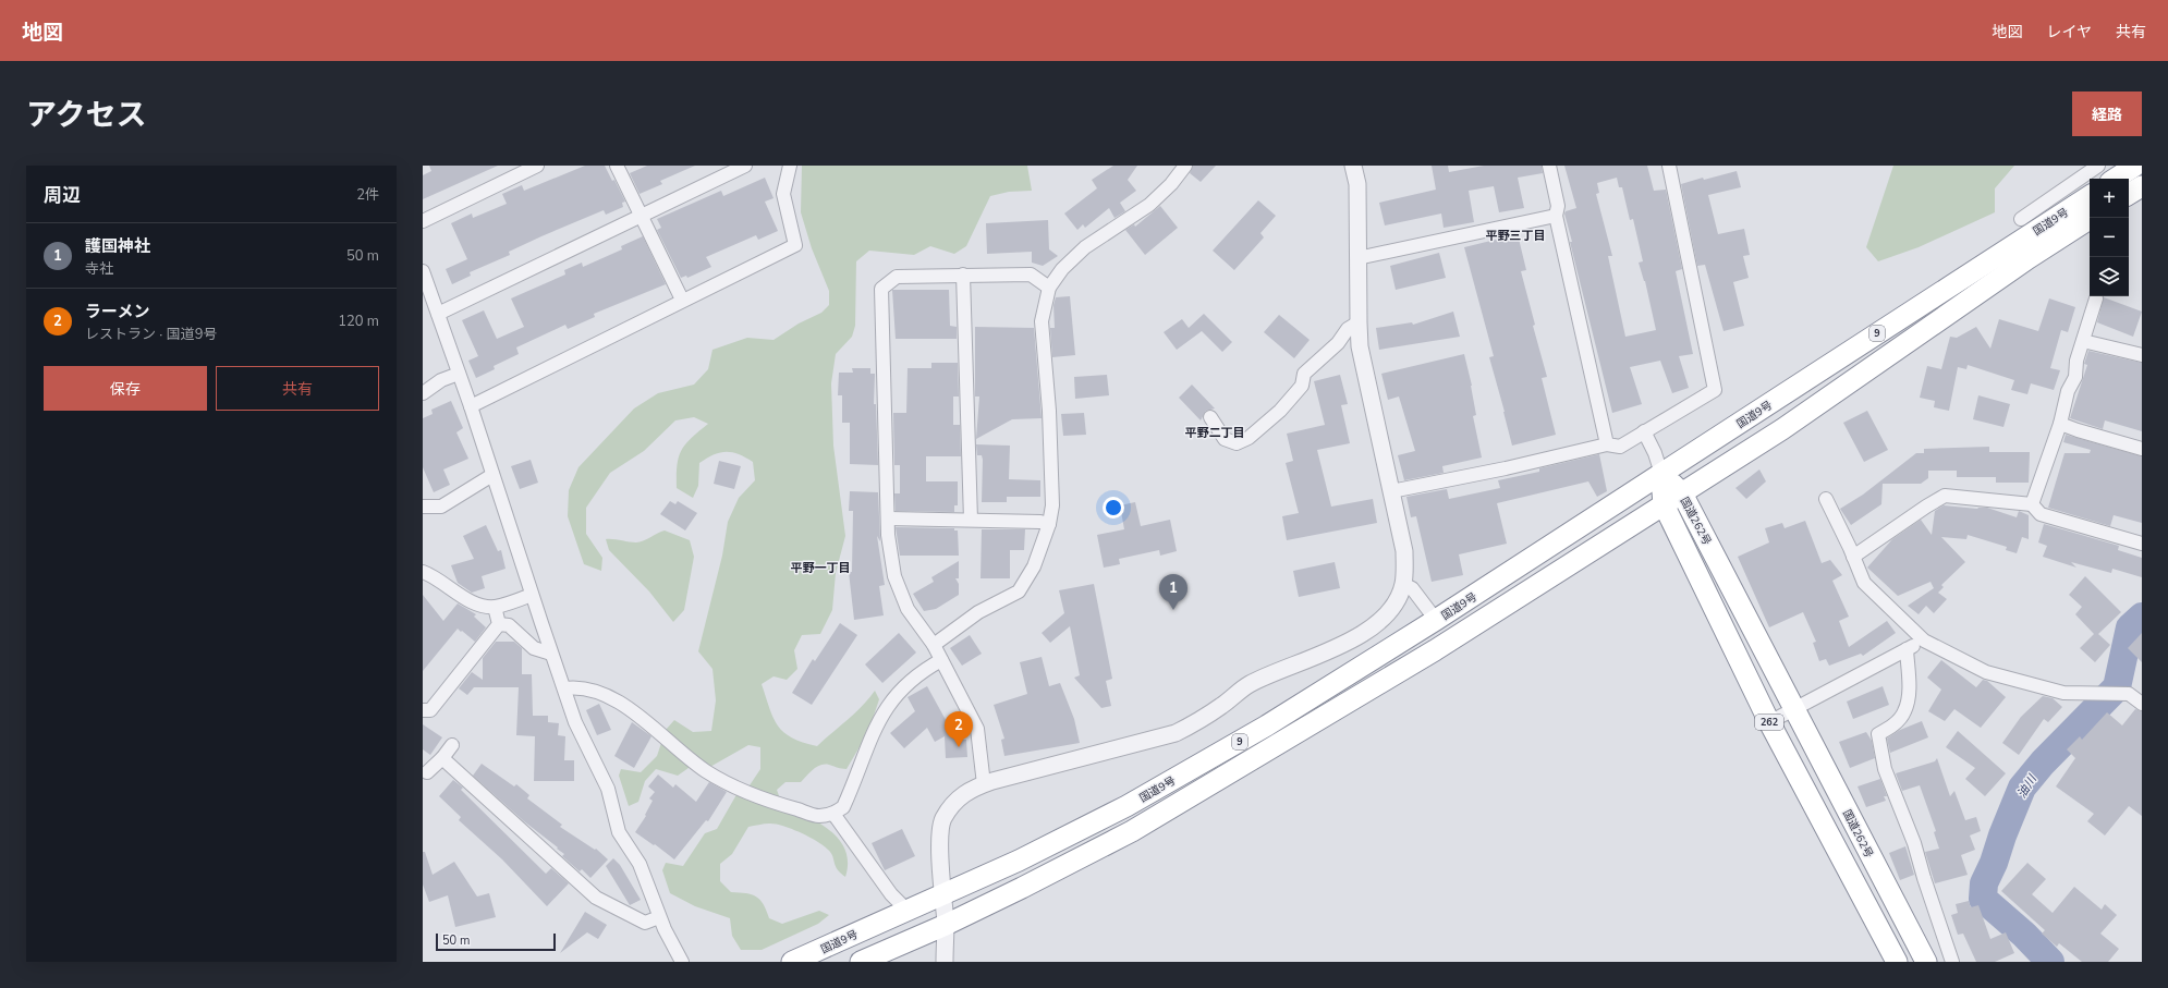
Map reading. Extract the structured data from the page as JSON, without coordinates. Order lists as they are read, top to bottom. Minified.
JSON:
{"streets":{"highway":["国道9号","9","国道262号","262"]},"crossings":[["国道9号","9"],["国道9号","国道262号"],["9","国道262号"]],"districts":["平野三丁目","平野二丁目","平野一丁目"],"water":["油川"],"scale_bar":"50 m","page":{"header":"地図","nav":["地図","レイヤ","共有"],"title":"アクセス","buttons":["経路",["保存","共有"]],"heading":["周辺","2件"],"map_buttons":["+","−"],"list":[{"mark":"1","name":"護国神社","note":"寺社","value":"50 m"},{"mark":"2","name":"ラーメン","note":"レストラン · 国道9号","value":"120 m"}],"pins":["1","2"],"scale":"50 m"}}
